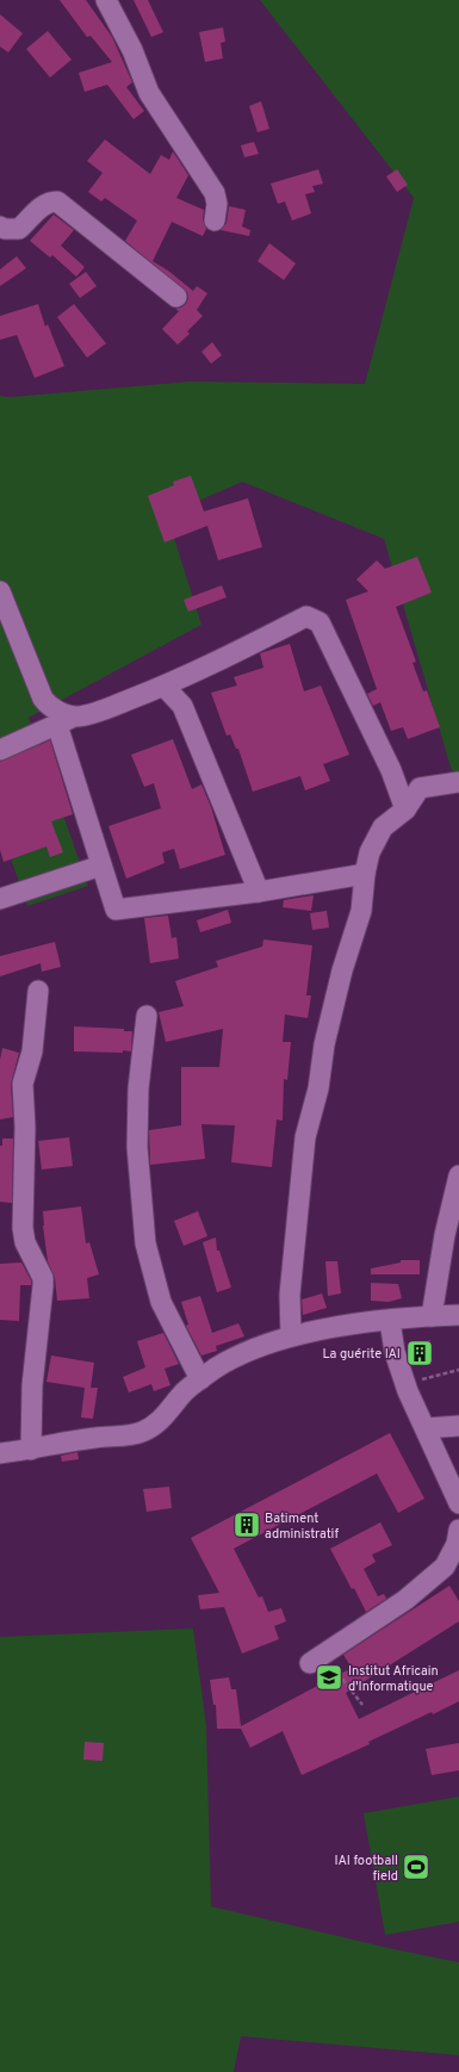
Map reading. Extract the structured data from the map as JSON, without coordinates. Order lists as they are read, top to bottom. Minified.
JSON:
{"places":{"building":["La guérite IAI","Batiment administratif"],"school or university":["Institut Africain d'Informatique"],"sports":["IAI football field"]}}
